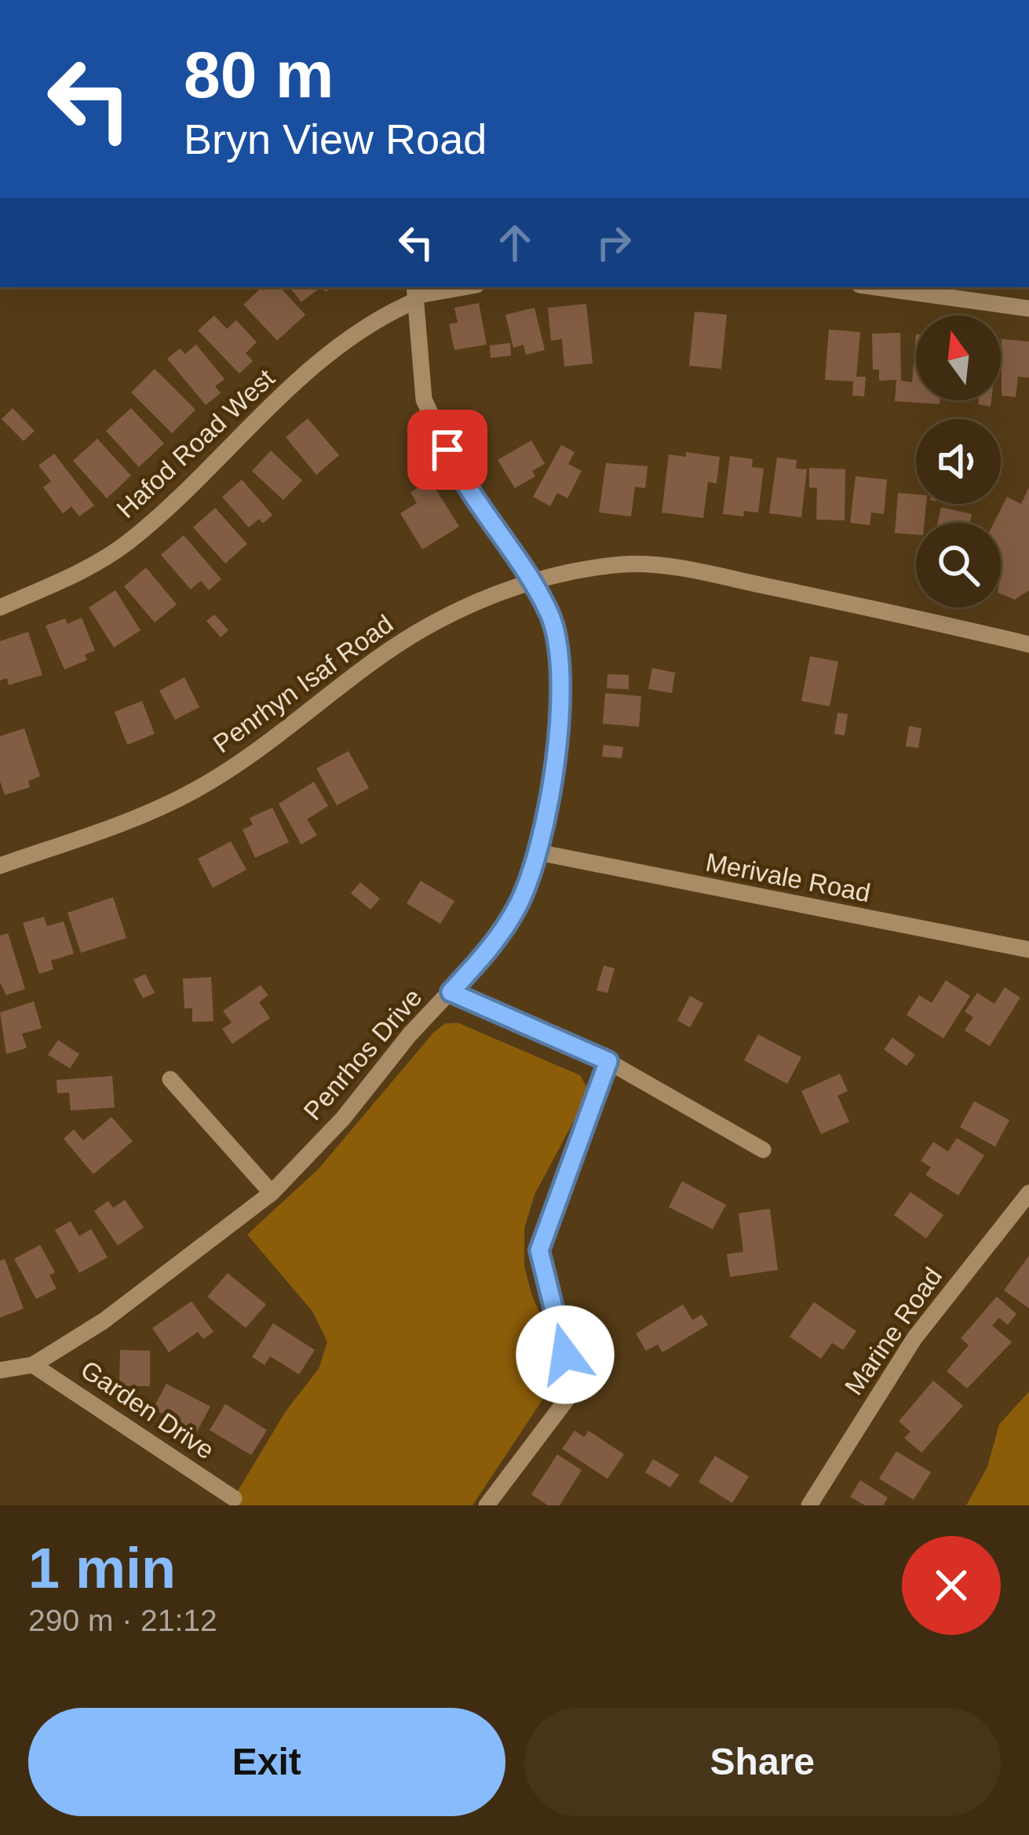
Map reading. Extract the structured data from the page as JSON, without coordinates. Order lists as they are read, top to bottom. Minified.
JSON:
{"streets":{"street":["Hafod Road West","Penrhyn Isaf Road","Merivale Road","Penrhos Drive","Marine Road","Garden Drive"]},"crossings":[["Hafod Road West","Penrhos Drive"],["Penrhyn Isaf Road","Penrhos Drive"],["Merivale Road","Penrhos Drive"],["Penrhos Drive","Garden Drive"]],"north":"top","page":{"turn":["80 m","Bryn View Road"],"heading":["1 min","290 m · 21:12"],"buttons":["Exit","Share"]}}
